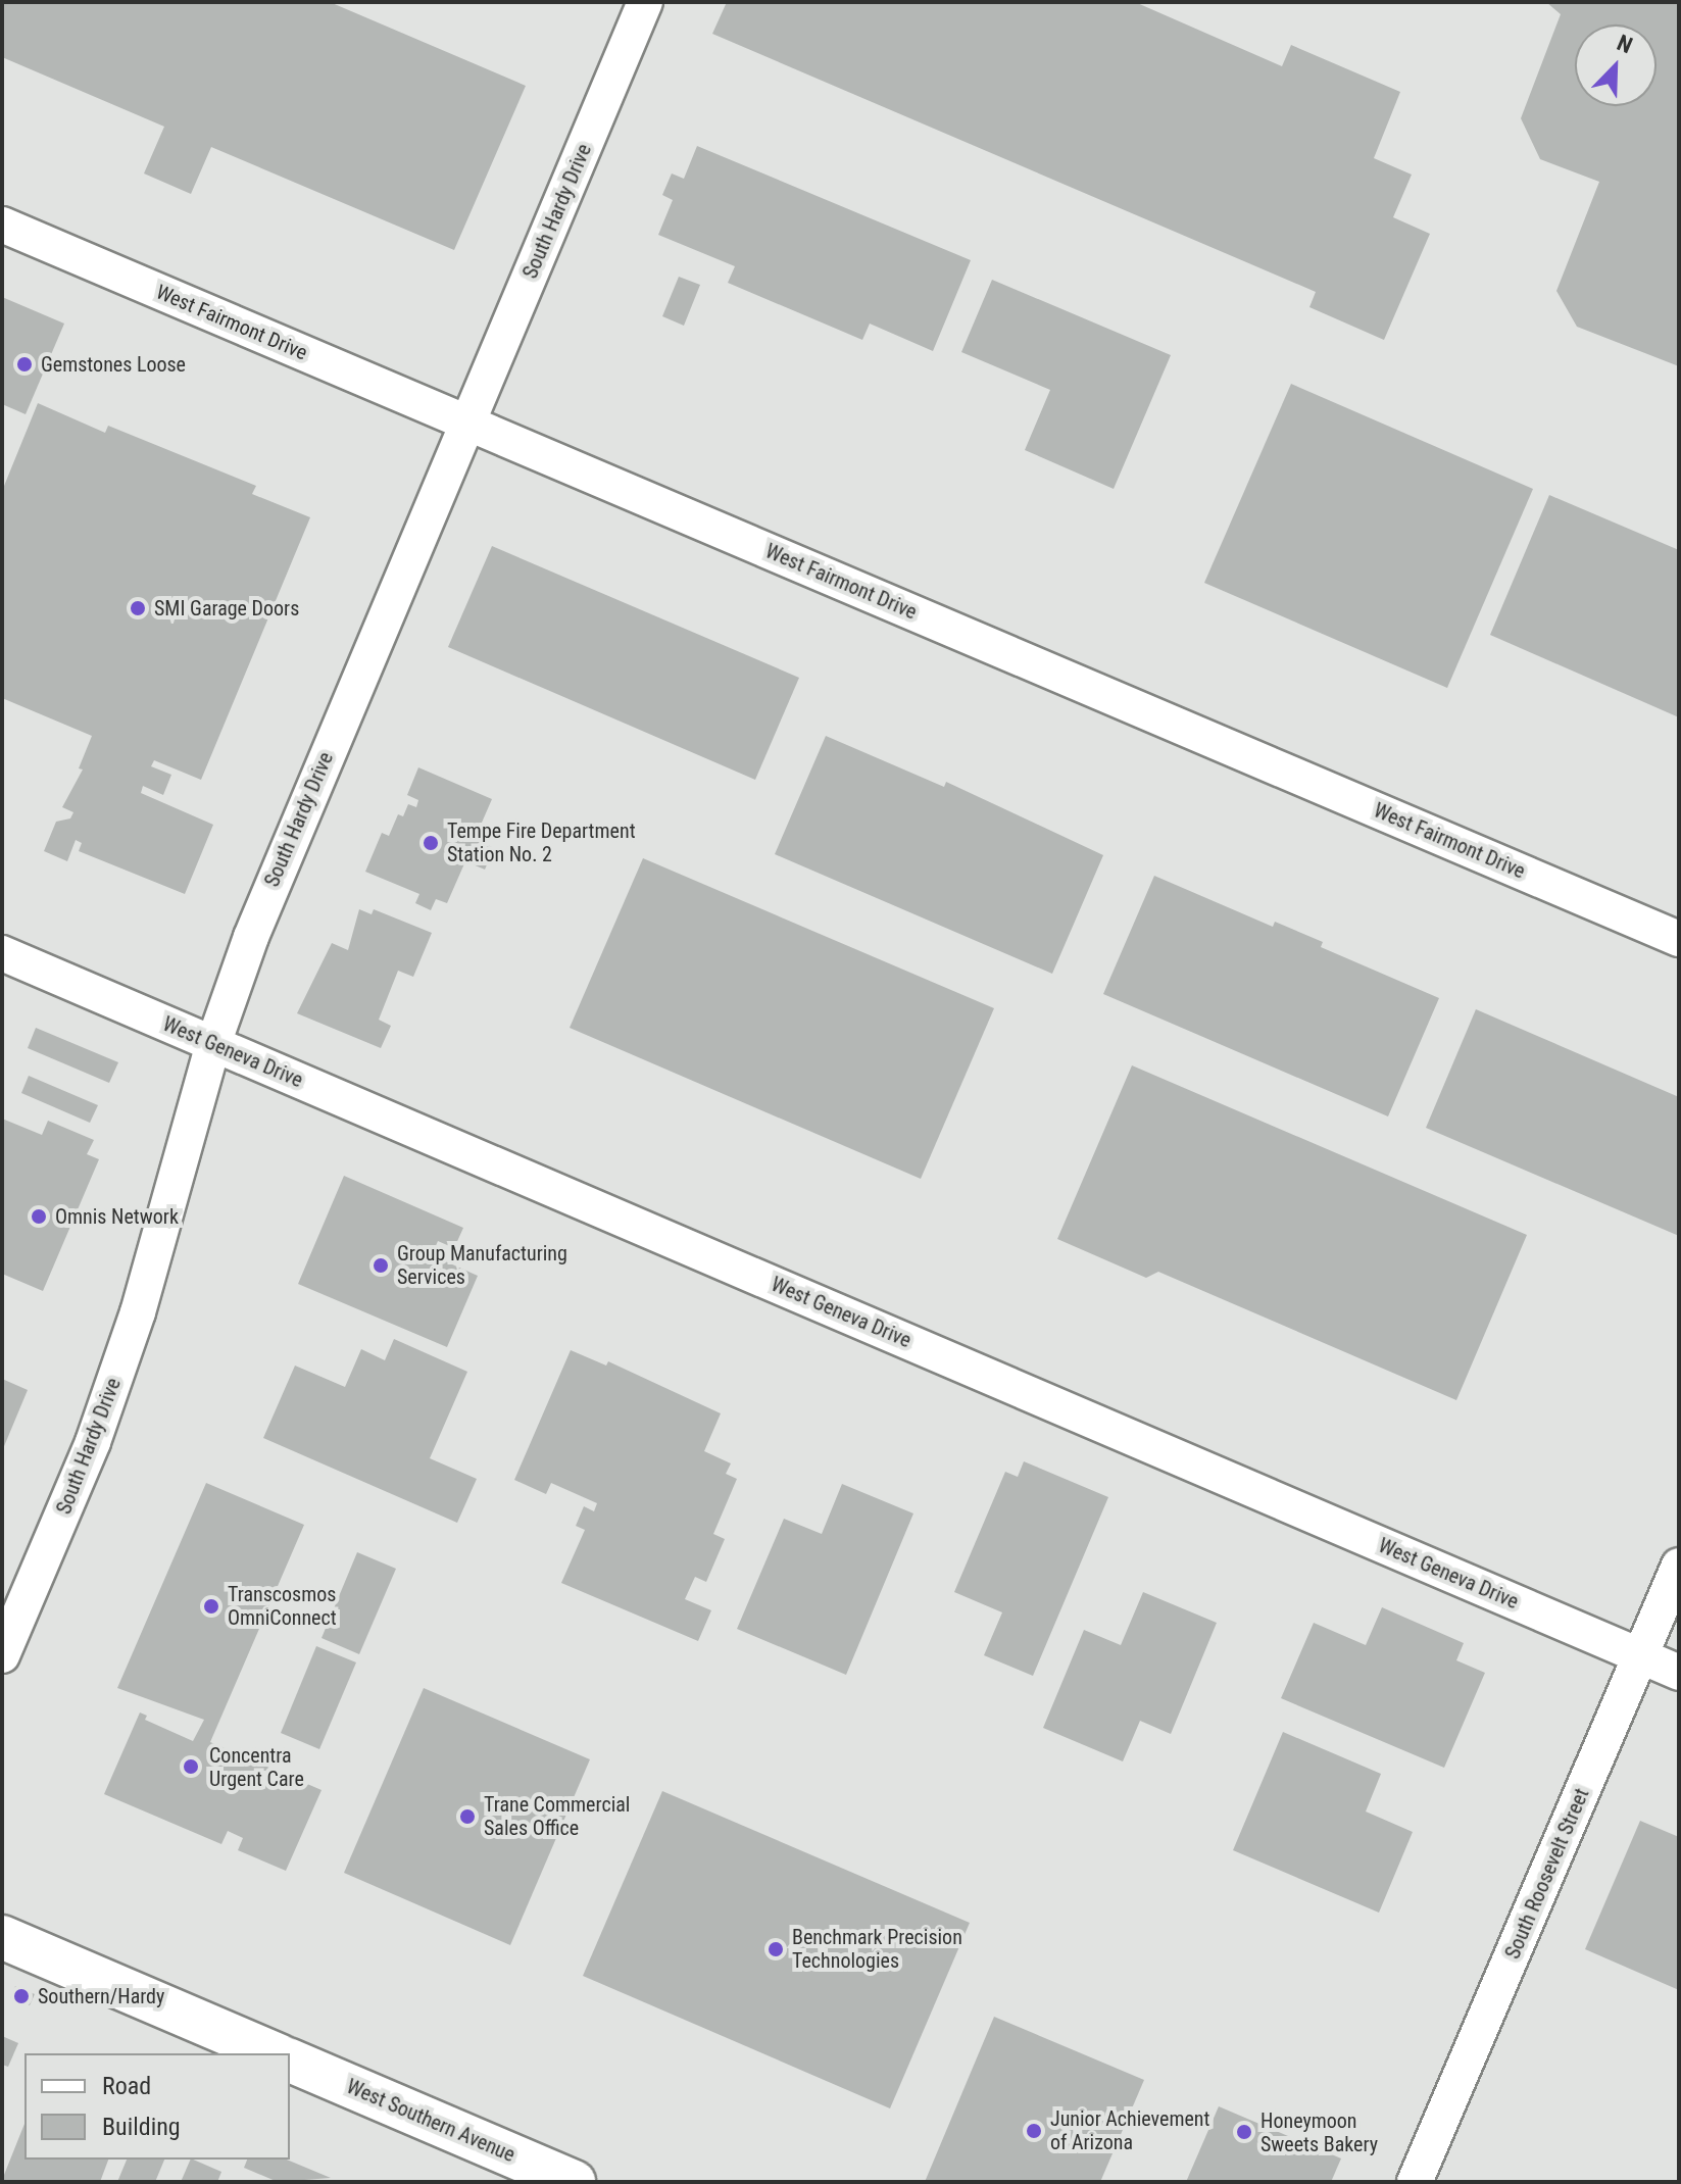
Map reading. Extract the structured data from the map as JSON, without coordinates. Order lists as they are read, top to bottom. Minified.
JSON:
{"streets":{"main road":["West Southern Avenue"],"street":["South Hardy Drive","West Fairmont Drive","West Geneva Drive","South Roosevelt Street"]},"crossings":[["South Hardy Drive","West Fairmont Drive"],["South Hardy Drive","West Geneva Drive"],["West Geneva Drive","South Roosevelt Street"]],"places":["Gemstones Loose","SMI Garage Doors","Tempe Fire Department Station No. 2","Omnis Network","Group Manufacturing Services","Transcosmos OmniConnect","Concentra Urgent Care","Trane Commercial Sales Office","Benchmark Precision Technologies","Southern/Hardy","Junior Achievement of Arizona","Honeymoon Sweets Bakery"],"legend":["Road","Building"],"north":"top right"}
